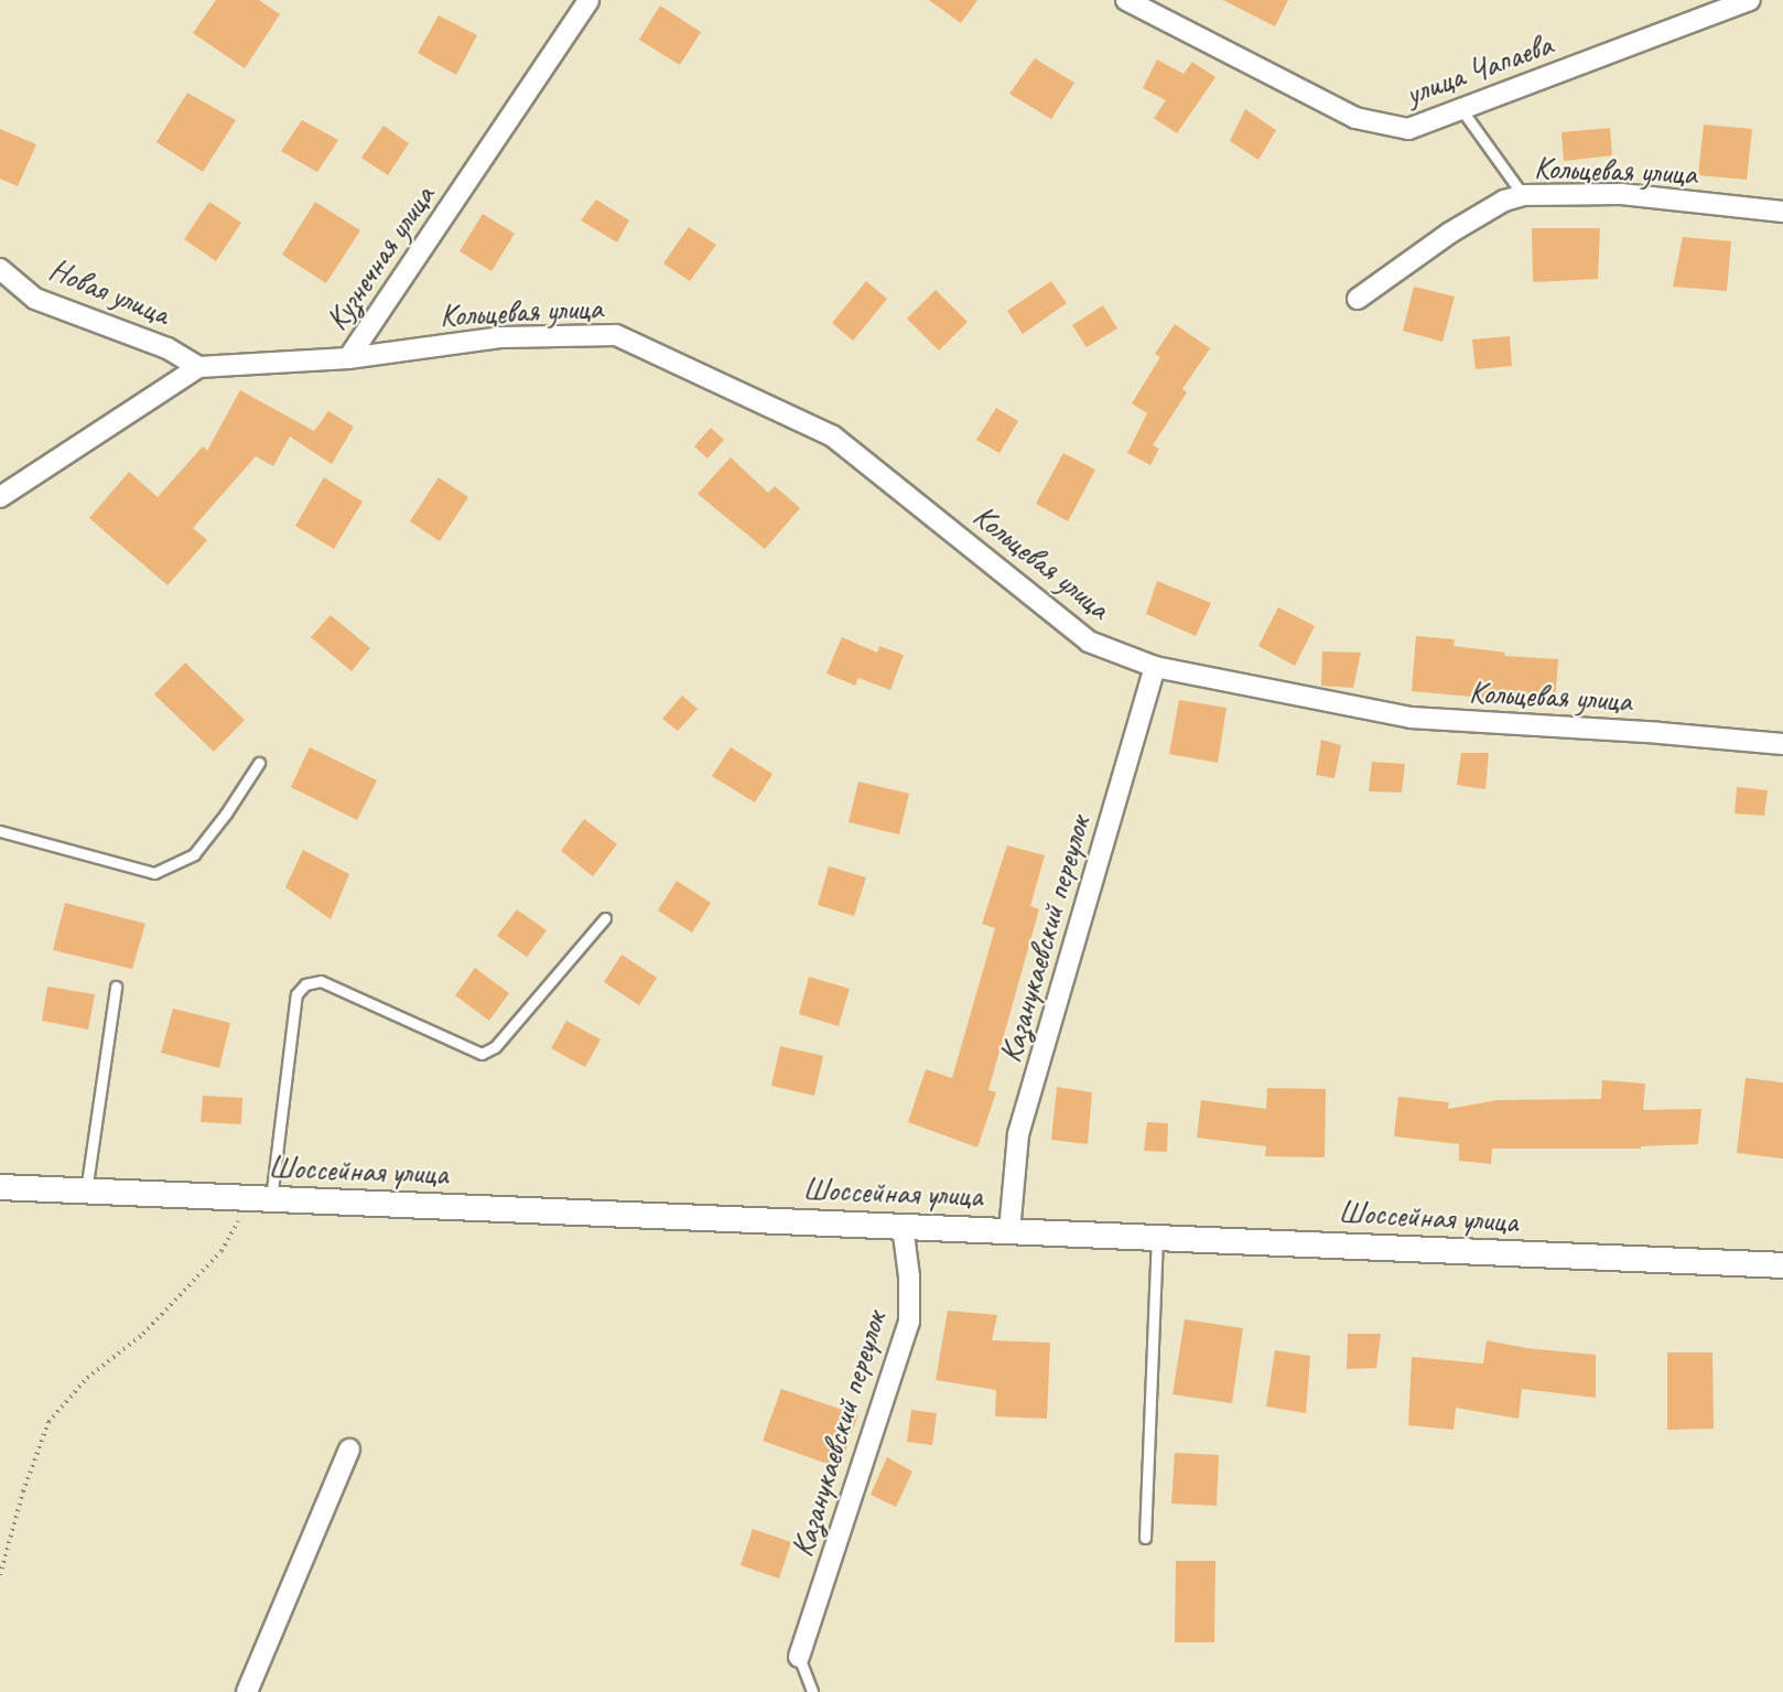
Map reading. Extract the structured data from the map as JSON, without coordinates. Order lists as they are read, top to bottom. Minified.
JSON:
{"streets":{"street":["улица Чапаева","Кольцевая улица","Кузнечная улица","Новая улица","Казанукаевский переулок","Шоссейная улица"]},"crossings":[["Кольцевая улица","Кузнечная улица"],["Кольцевая улица","Казанукаевский переулок"],["Кузнечная улица","Новая улица"],["Казанукаевский переулок","Шоссейная улица"]]}
